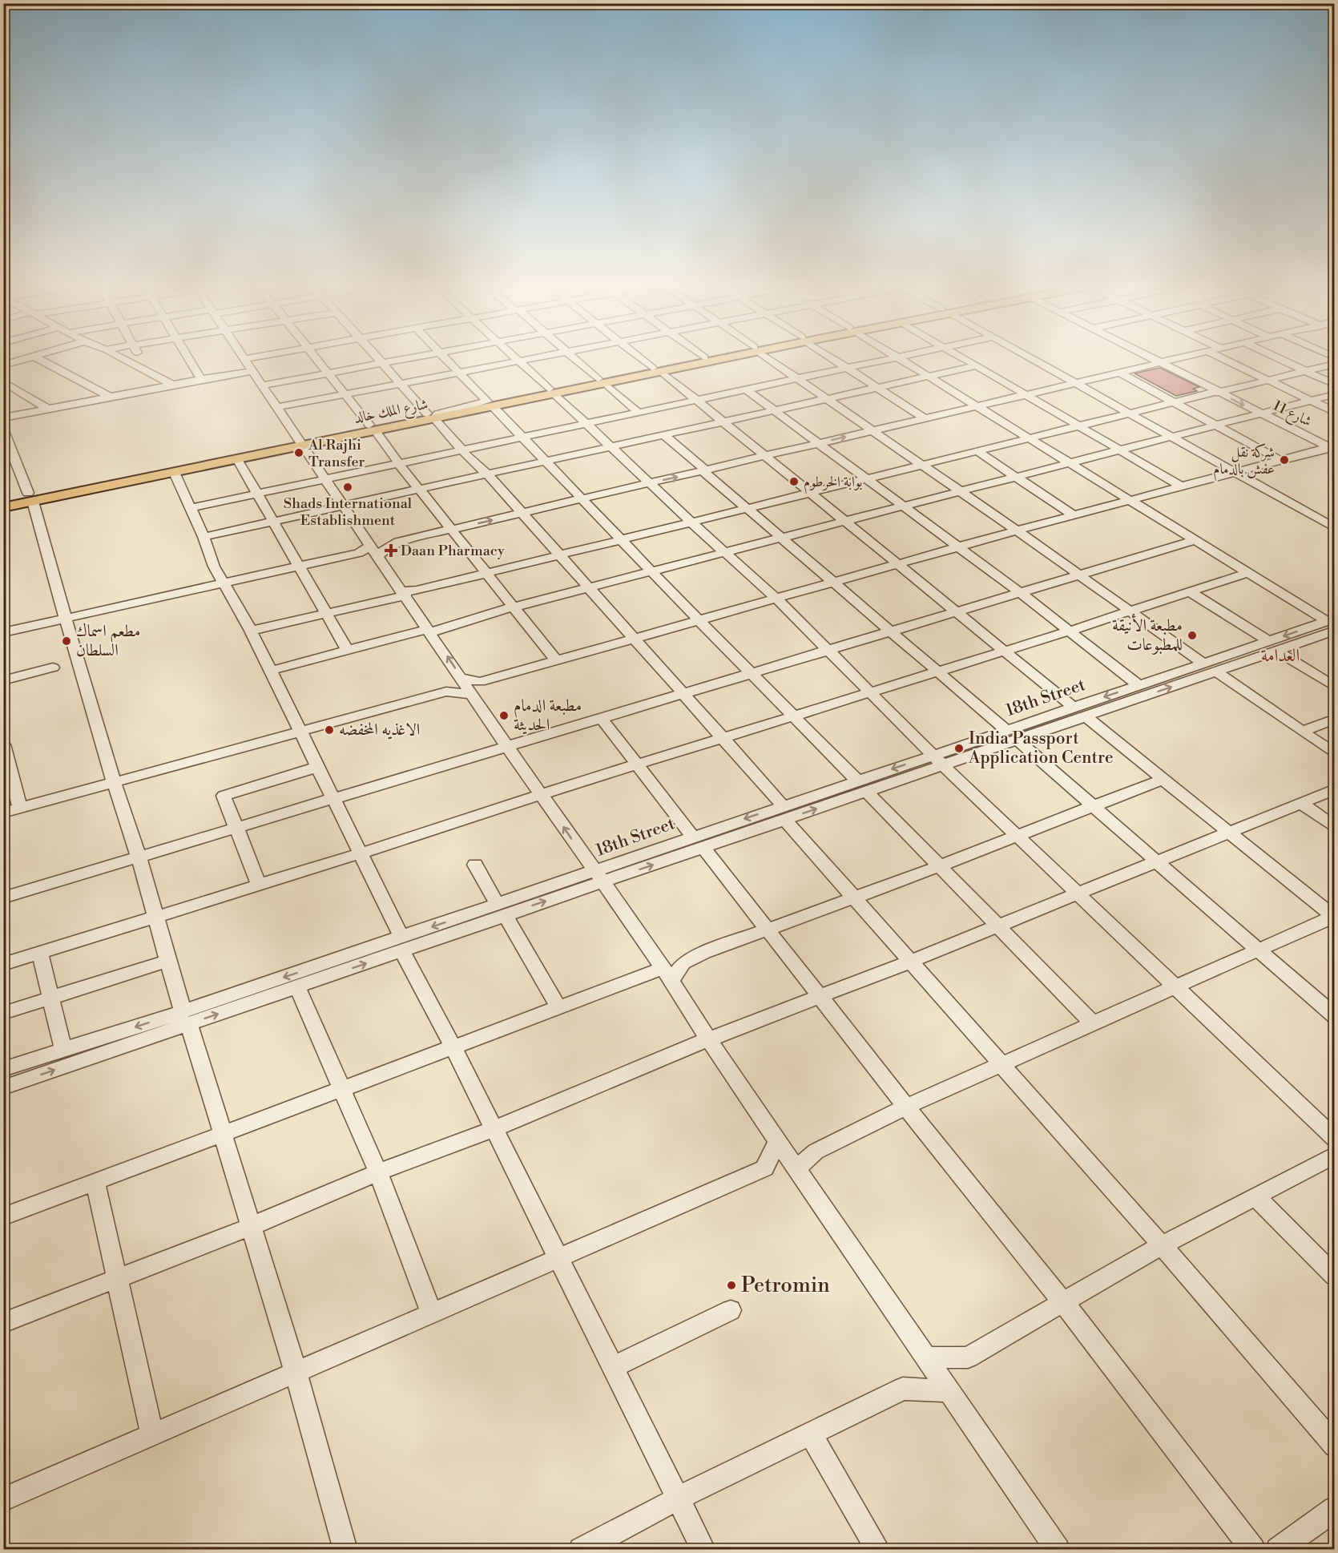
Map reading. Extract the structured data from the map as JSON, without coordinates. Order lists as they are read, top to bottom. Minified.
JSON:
{"streets":{"main road":["شارع الملك خالد"],"street":["شارع 11","18th Street"]},"crossings":[["شارع الملك خالد","18th Street"]],"districts":["العدامة"],"places":{"other":["Al Rajhi Transfer","شركة نقل عفش بالدمام","بوابة الخرطوم","Shads International Establishment","مطبعة الأنيقة للمطبوعات","مطعم اسماك السلطان","مطبعة الدمام الحديثة","الاغذيه المخفضه","India Passport Application Centre","Petromin"],"health":["Daan Pharmacy"]}}
